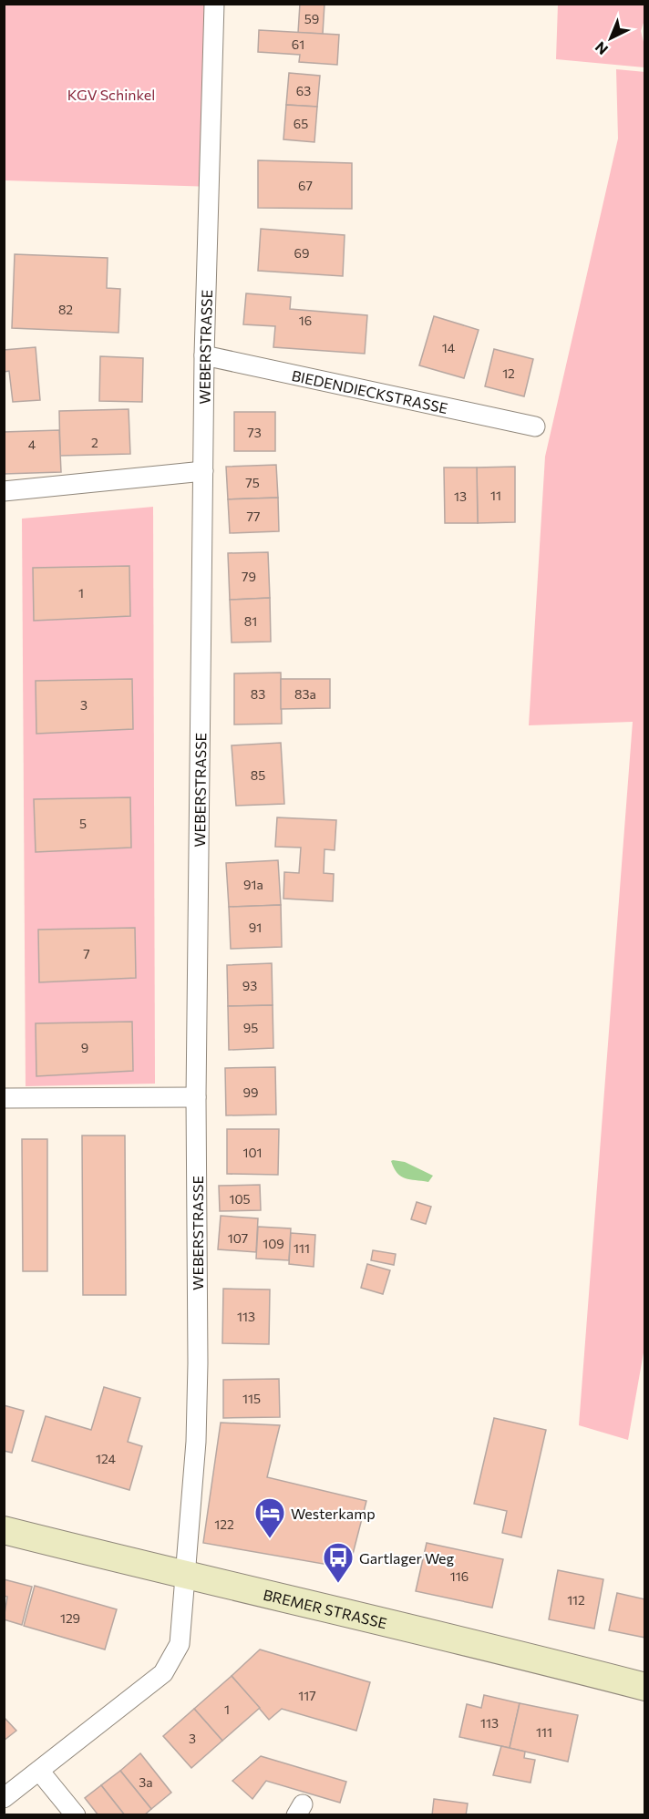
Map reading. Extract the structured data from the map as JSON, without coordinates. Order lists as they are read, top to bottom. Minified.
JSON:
{"streets":{"main road":["BREMER STRASSE"],"street":["WEBERSTRASSE","BIEDENDIECKSTRASSE"]},"crossings":[["WEBERSTRASSE","BIEDENDIECKSTRASSE"],["WEBERSTRASSE","BREMER STRASSE"]],"parks":["KGV Schinkel"],"places":{"hotel":["Westerkamp"],"bus stop":["Gartlager Weg"]},"house_numbers":["59","61","63","65","67","69","82","16","14","12","73","2","4","75","11","13","77","79","1","81","83","83a","3","85","5","91a","91","7","93","95","9","99","101","105","107","109","111","113","115","124","122","116","112","129","117","1","113","111","3","3a"],"north":"bottom left"}
